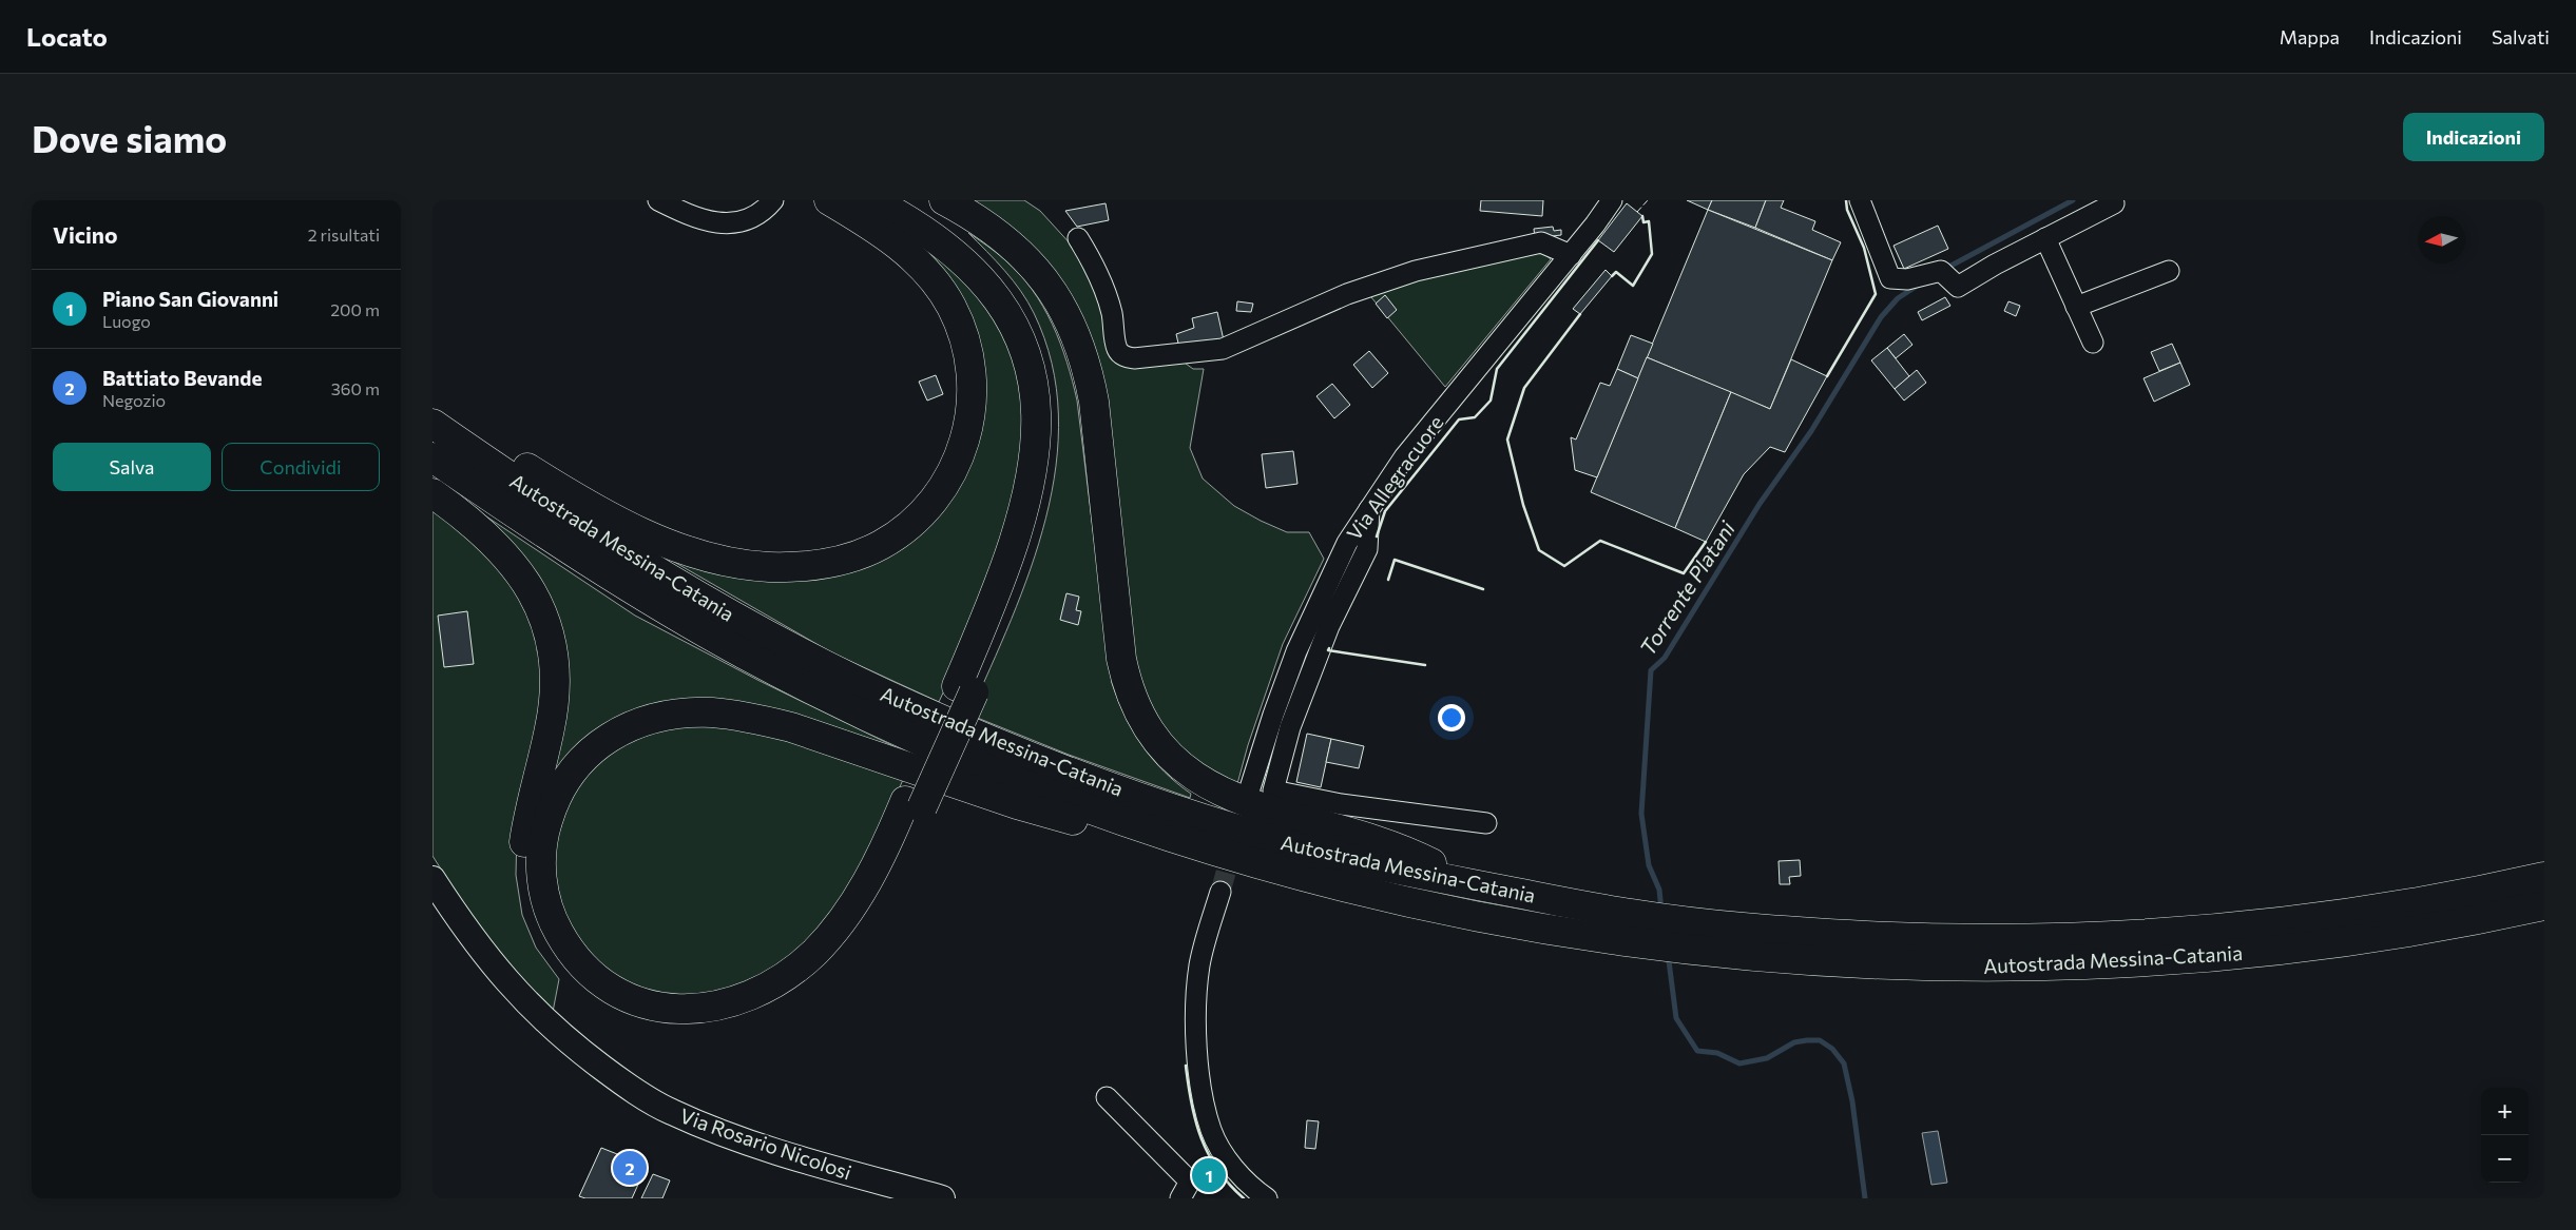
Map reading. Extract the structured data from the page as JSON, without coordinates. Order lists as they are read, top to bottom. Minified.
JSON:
{"streets":{"highway":["Autostrada Messina-Catania"],"main road":["Via Rosario Nicolosi"],"street":["Via Allegracuore"]},"water":["Torrente Platani"],"north":"left","page":{"header":"Locato","nav":["Mappa","Indicazioni","Salvati"],"buttons":["Indicazioni",["Salva","Condividi"]],"title":"Dove siamo","heading":["Vicino","2 risultati"],"list":[{"mark":"1","name":"Piano San Giovanni","note":"Luogo","value":"200 m"},{"mark":"2","name":"Battiato Bevande","note":"Negozio","value":"360 m"}],"map_buttons":["+","−"],"pins":["2","1"]}}
